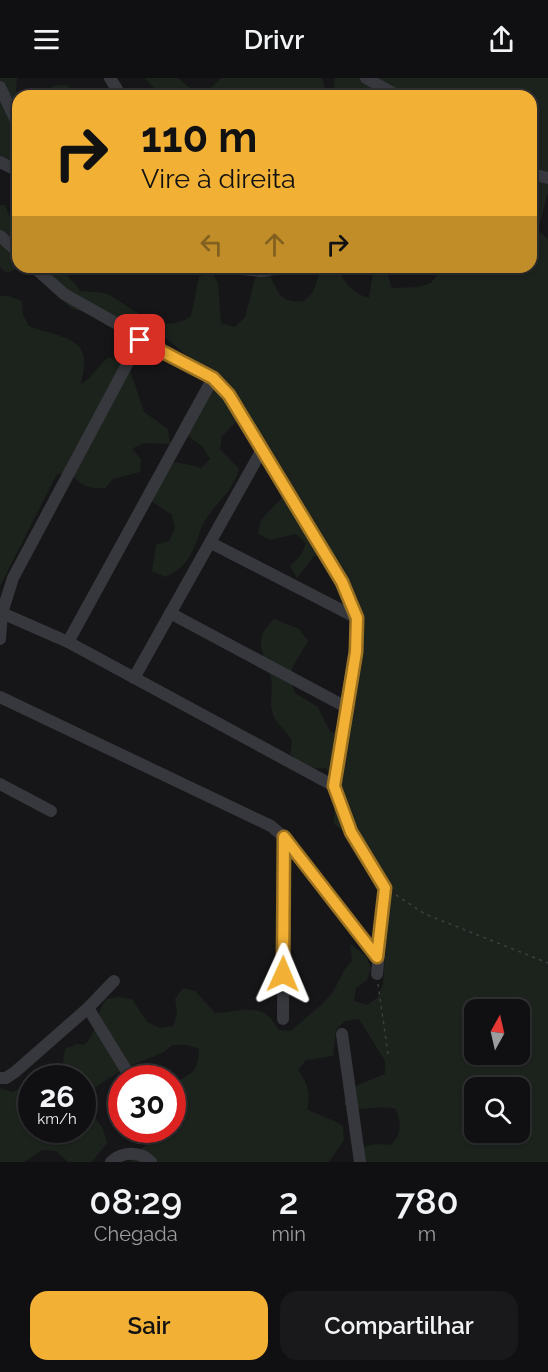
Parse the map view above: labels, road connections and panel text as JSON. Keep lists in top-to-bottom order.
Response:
{
  "north": "top",
  "page": {
    "header": "Drivr",
    "turn": ["110 m", "Vire à direita"],
    "speed": "26 km/h",
    "limit": "30",
    "eta": [
      "08:29",
      "Chegada",
      "2",
      "min",
      "780",
      "m"
    ],
    "buttons": ["Sair", "Compartilhar"]
  }
}
